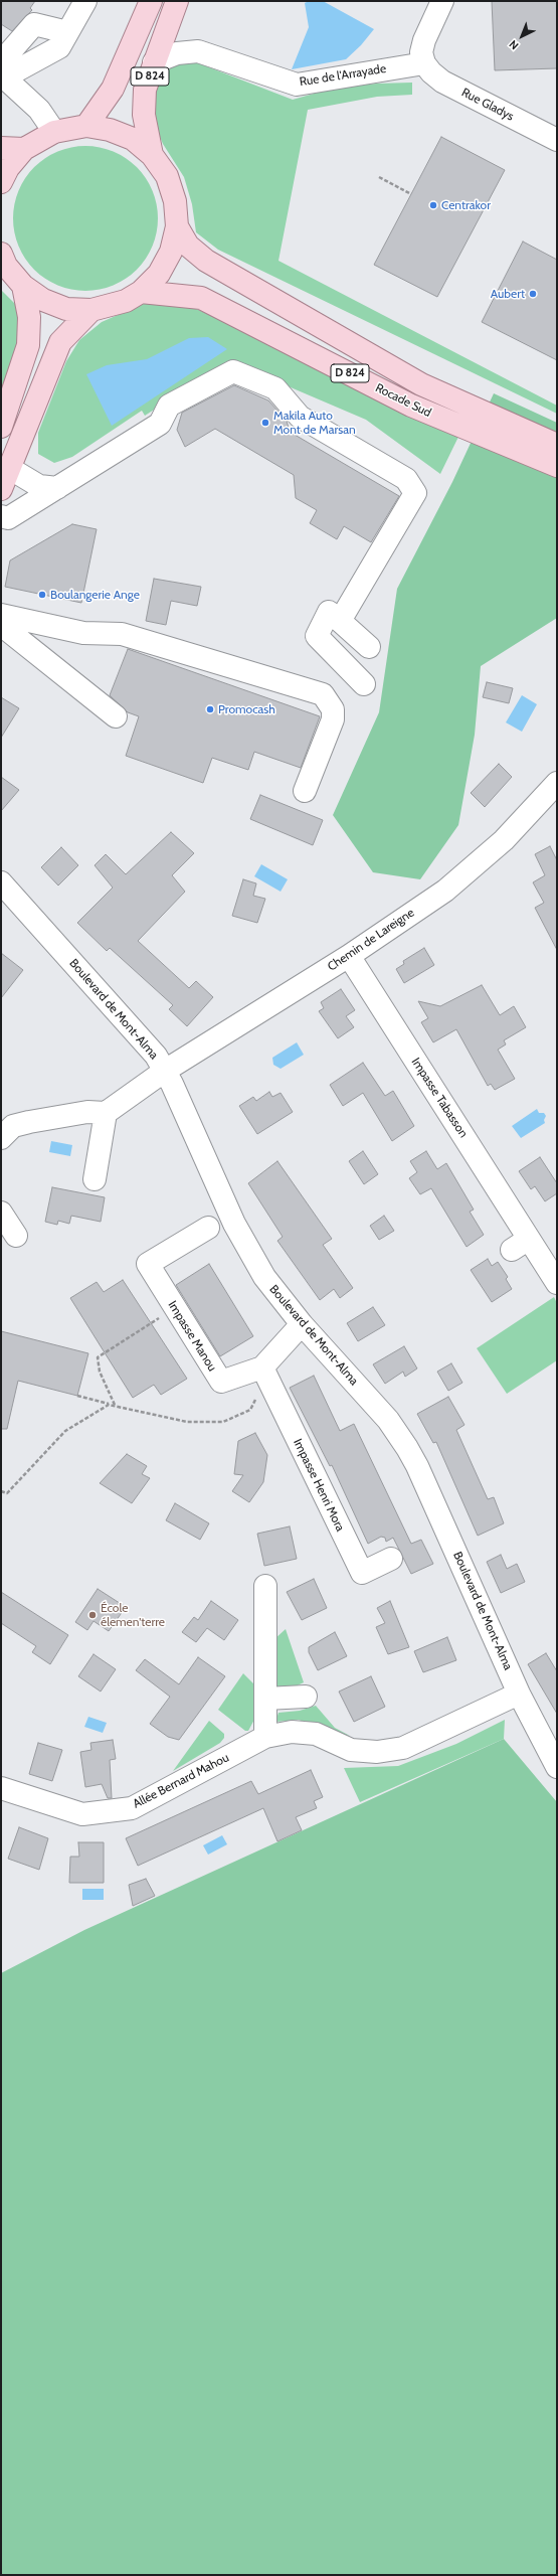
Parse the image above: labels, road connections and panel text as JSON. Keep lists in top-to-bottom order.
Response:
{
  "streets": {
    "main road": ["D 824", "Rocade Sud"],
    "street": [
      "Rue de l'Arrayade",
      "Rue Gladys",
      "Chemin de Lareigne",
      "Boulevard de Mont-Alma",
      "Impasse Tabasson",
      "Impasse Manou",
      "Impasse Henri Mora",
      "Allée Bernard Mahou"
    ]
  },
  "crossings": [
    ["Rue de l'Arrayade", "D 824"],
    ["Rue de l'Arrayade", "Rue Gladys"],
    ["Chemin de Lareigne", "Boulevard de Mont-Alma"],
    ["Chemin de Lareigne", "Impasse Tabasson"],
    ["Boulevard de Mont-Alma", "Impasse Manou"],
    ["Boulevard de Mont-Alma", "Allée Bernard Mahou"],
    ["Impasse Manou", "Impasse Henri Mora"]
  ],
  "places": [
    "Centrakor",
    "Aubert",
    "Makila Auto Mont de Marsan",
    "Boulangerie Ange",
    "Promocash",
    "École élemen'terre"
  ],
  "north": "bottom left"
}
